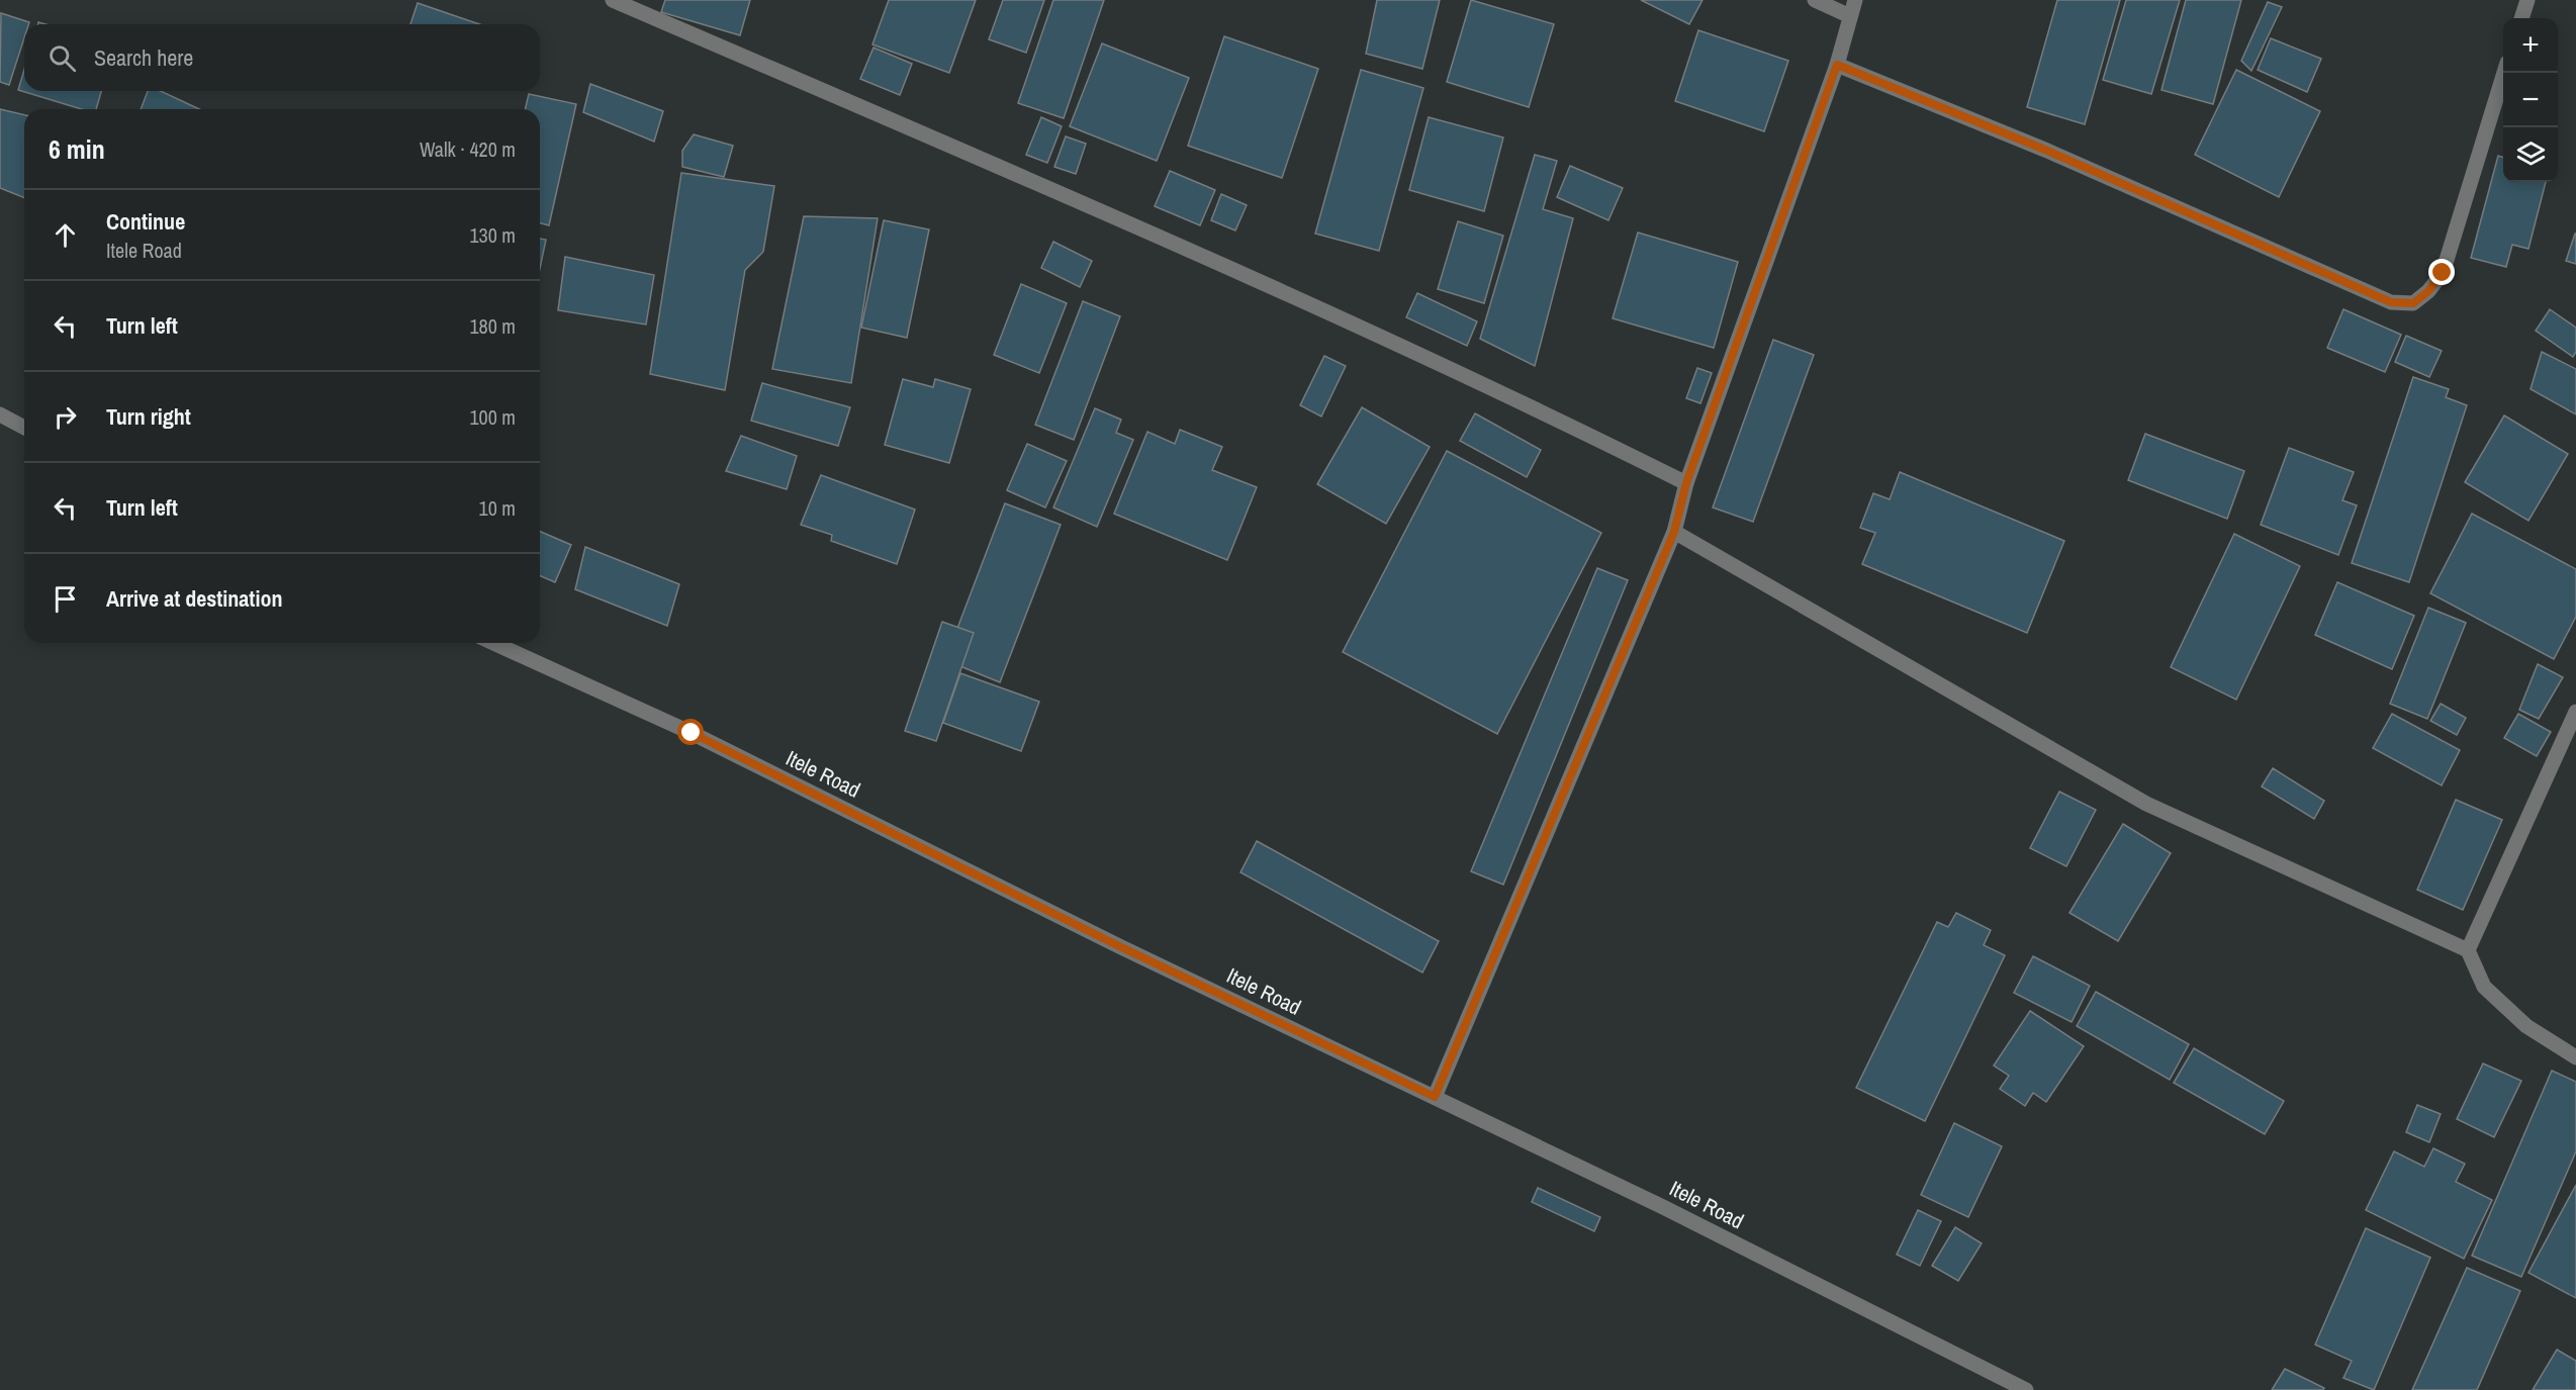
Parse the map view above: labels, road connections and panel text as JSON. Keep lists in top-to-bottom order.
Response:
{
  "streets": {
    "street": ["Itele Road"]
  },
  "page": {
    "map_buttons": ["+", "−"],
    "search": "Search here",
    "heading": ["6 min", "Walk · 420 m"],
    "list": [
      ["Continue", "Itele Road", "130 m"],
      ["Turn left", "180 m"],
      ["Turn right", "100 m"],
      ["Turn left", "10 m"],
      "Arrive at destination"
    ]
  }
}
